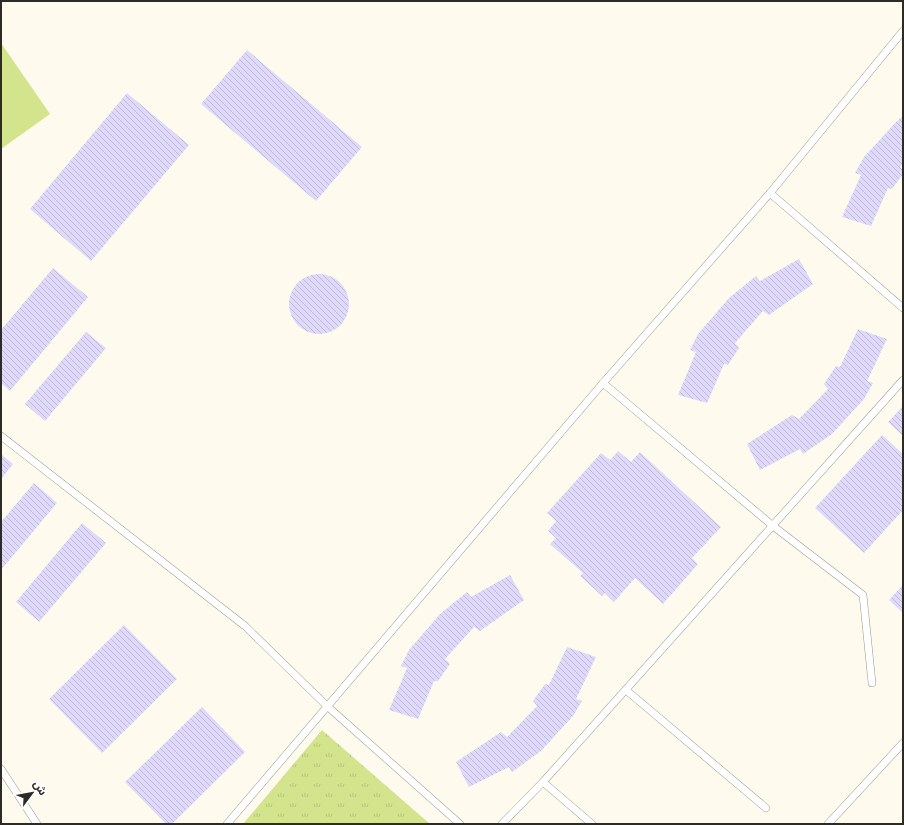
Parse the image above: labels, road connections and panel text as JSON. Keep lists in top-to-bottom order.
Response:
{
  "north": "top right"
}
